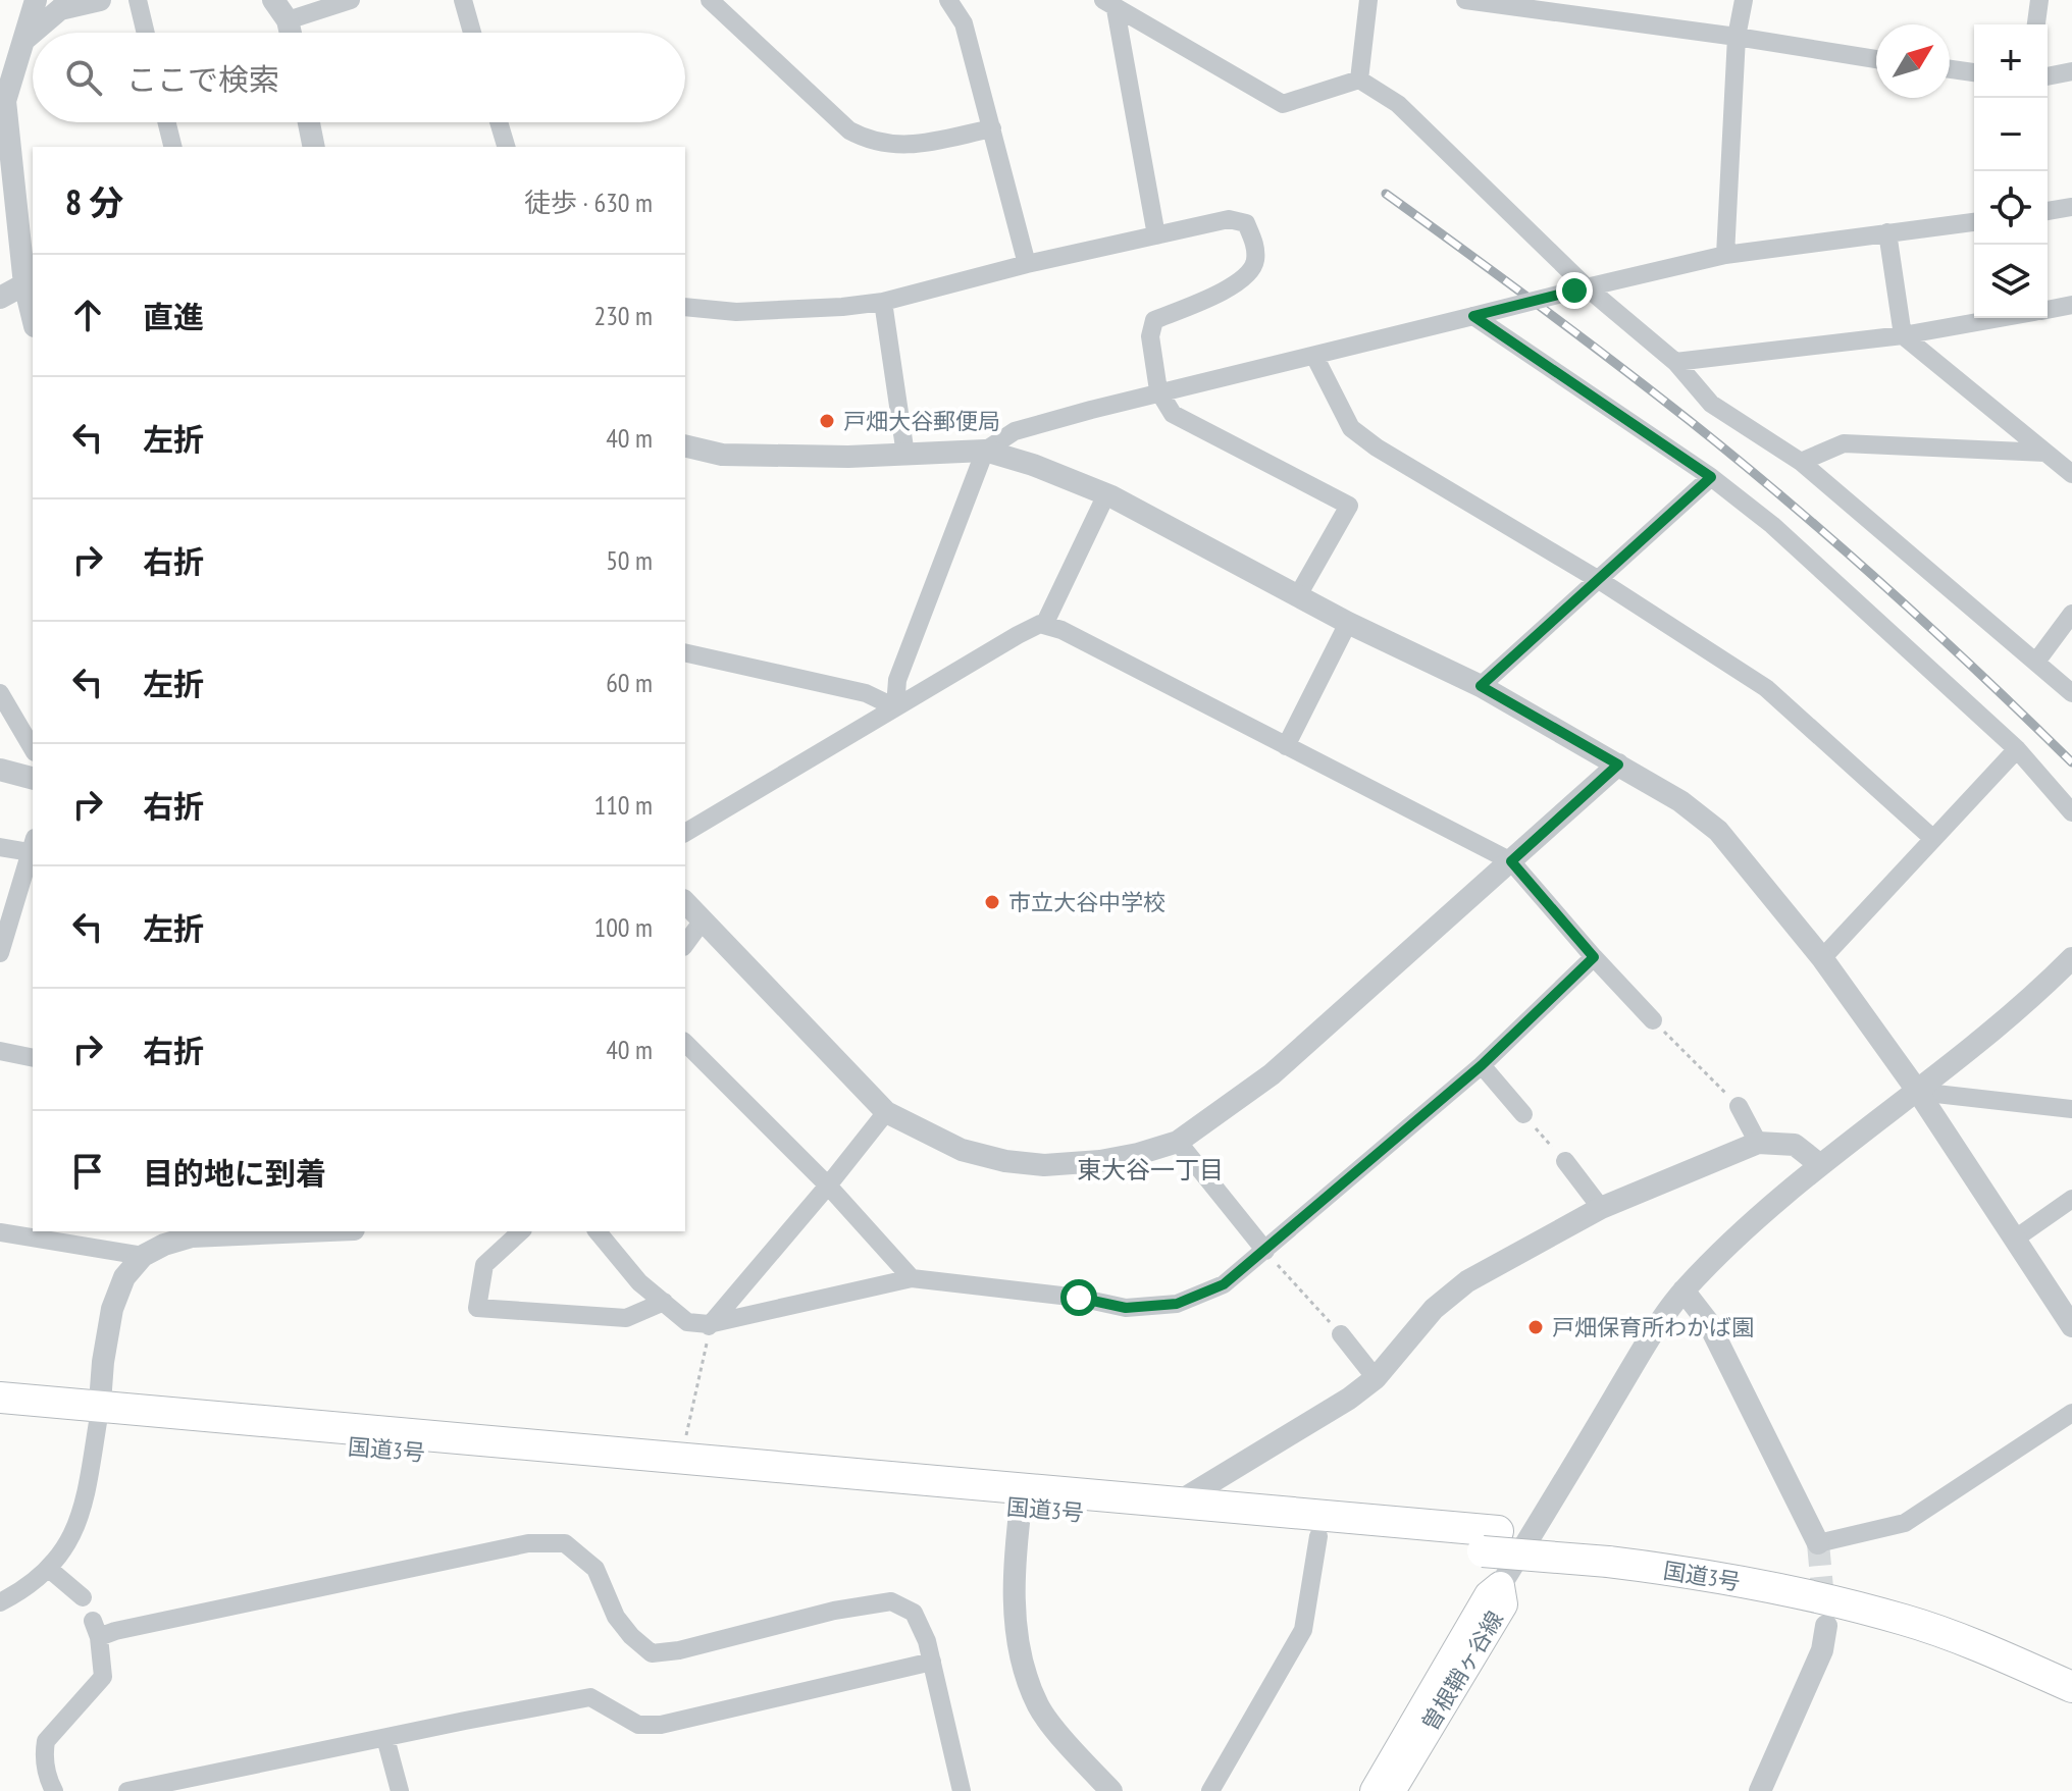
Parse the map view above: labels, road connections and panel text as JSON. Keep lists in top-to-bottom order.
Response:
{
  "streets": {
    "highway": ["国道3号"],
    "main road": ["曽根鞘ヶ谷線"]
  },
  "districts": ["東大谷一丁目"],
  "places": ["戸畑大谷郵便局", "市立大谷中学校", "戸畑保育所わかば園"],
  "north": "top right",
  "page": {
    "map_buttons": ["+", "−"],
    "search": "ここで検索",
    "heading": ["8 分", "徒歩 · 630 m"],
    "list": [
      ["直進", "230 m"],
      ["左折", "40 m"],
      ["右折", "50 m"],
      ["左折", "60 m"],
      ["右折", "110 m"],
      ["左折", "100 m"],
      ["右折", "40 m"],
      "目的地に到着"
    ]
  }
}
